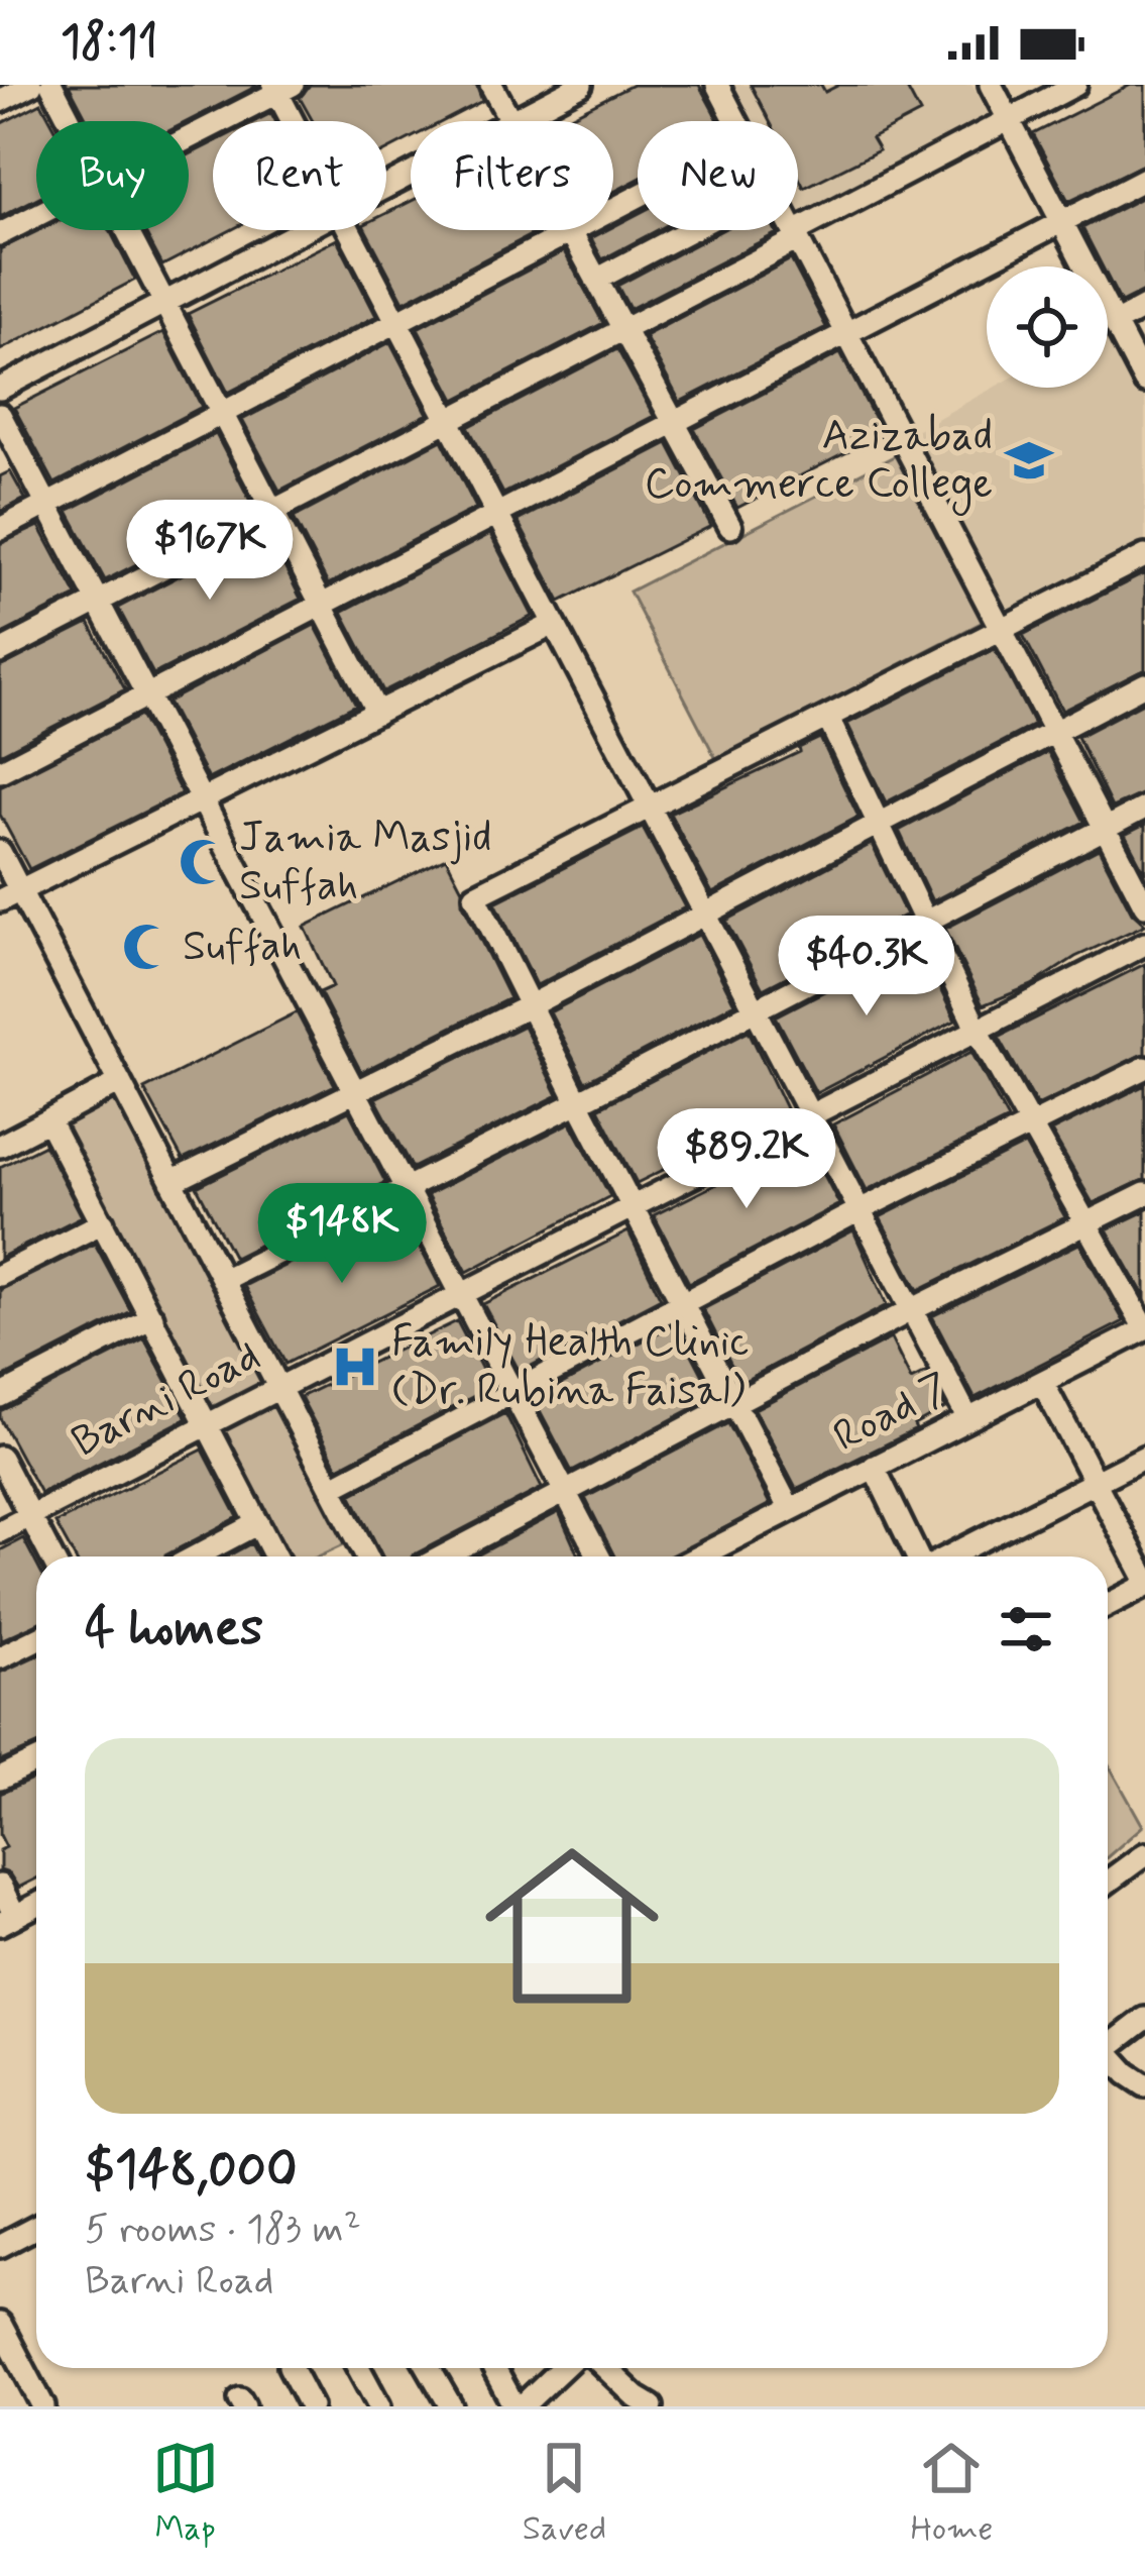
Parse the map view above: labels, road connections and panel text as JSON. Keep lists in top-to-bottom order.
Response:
{
  "streets": {
    "street": ["Barni Road", "Road 7"]
  },
  "places": {
    "school or university": ["Azizabad Commerce College"],
    "mosque": ["Jamia Masjid Suffah", "Suffah"],
    "hospital": ["Family Health Clinic (Dr. Rubina Faisal)"]
  },
  "page": {
    "status": "18:11",
    "chip": [
      "Buy",
      "Rent",
      "Filters",
      "New"
    ],
    "price": [
      "$167K",
      "$40.3K",
      "$89.2K",
      "$148K"
    ],
    "heading": "4 homes",
    "list": [
      {
        "name": "$148,000",
        "note": "5 rooms · 183 m² · Barni Road"
      }
    ],
    "tabs": ["Map", "Saved", "Home"]
  }
}
